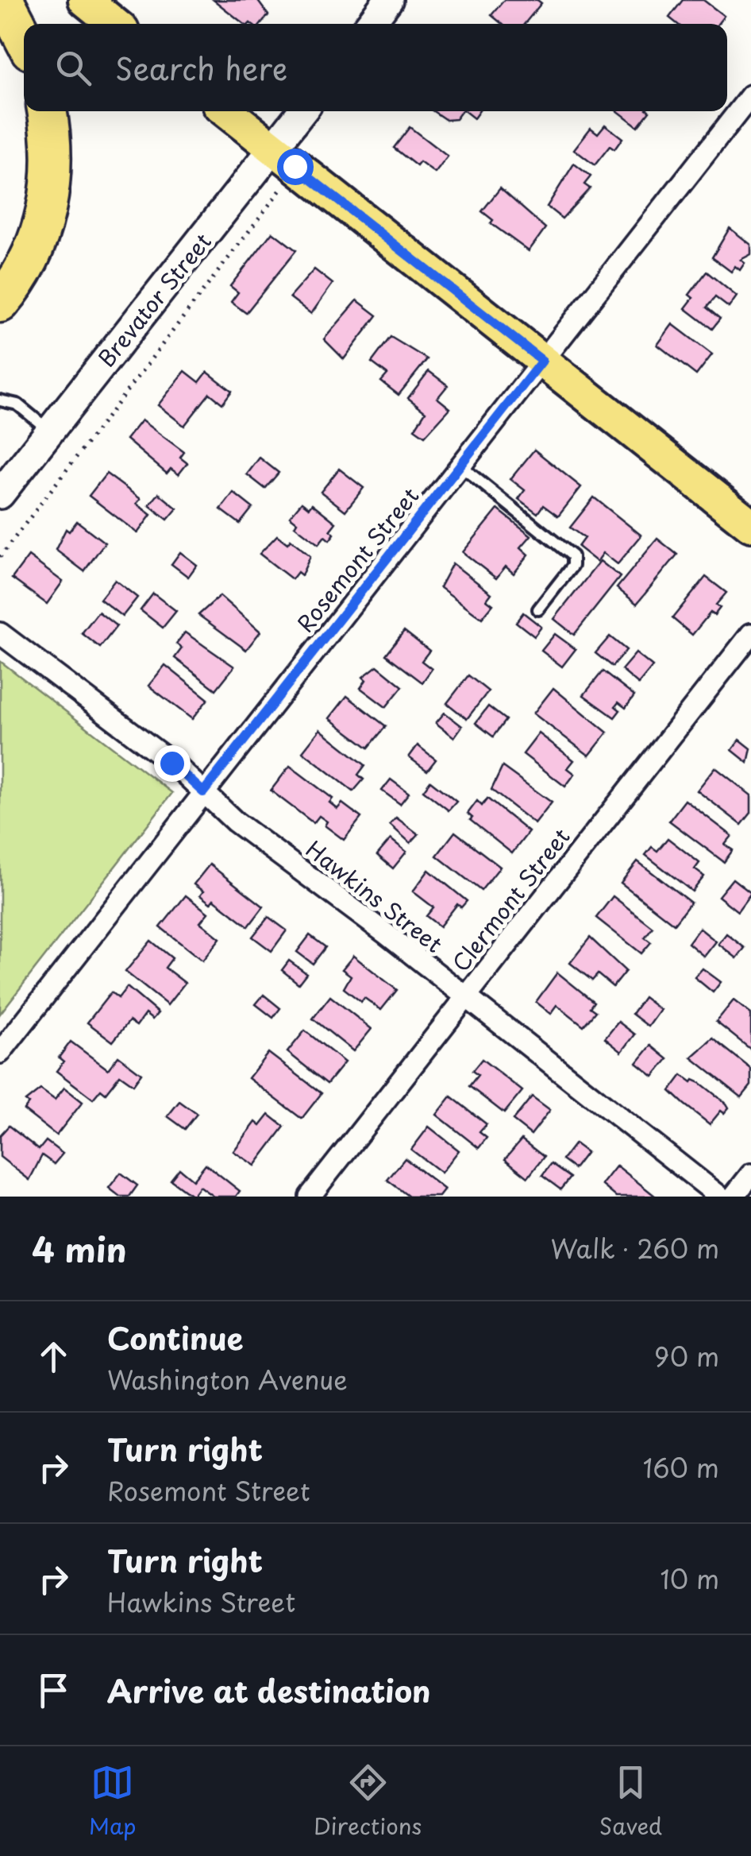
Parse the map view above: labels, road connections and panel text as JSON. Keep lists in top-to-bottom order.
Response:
{
  "streets": {
    "street": [
      "Brevator Street",
      "Rosemont Street",
      "Hawkins Street",
      "Clermont Street"
    ]
  },
  "crossings": [
    ["Rosemont Street", "Hawkins Street"],
    ["Hawkins Street", "Clermont Street"]
  ],
  "page": {
    "search": "Search here",
    "heading": ["4 min", "Walk · 260 m"],
    "list": [
      ["Continue", "Washington Avenue", "90 m"],
      ["Turn right", "Rosemont Street", "160 m"],
      ["Turn right", "Hawkins Street", "10 m"],
      "Arrive at destination"
    ],
    "nav": ["Map", "Directions", "Saved"]
  }
}
